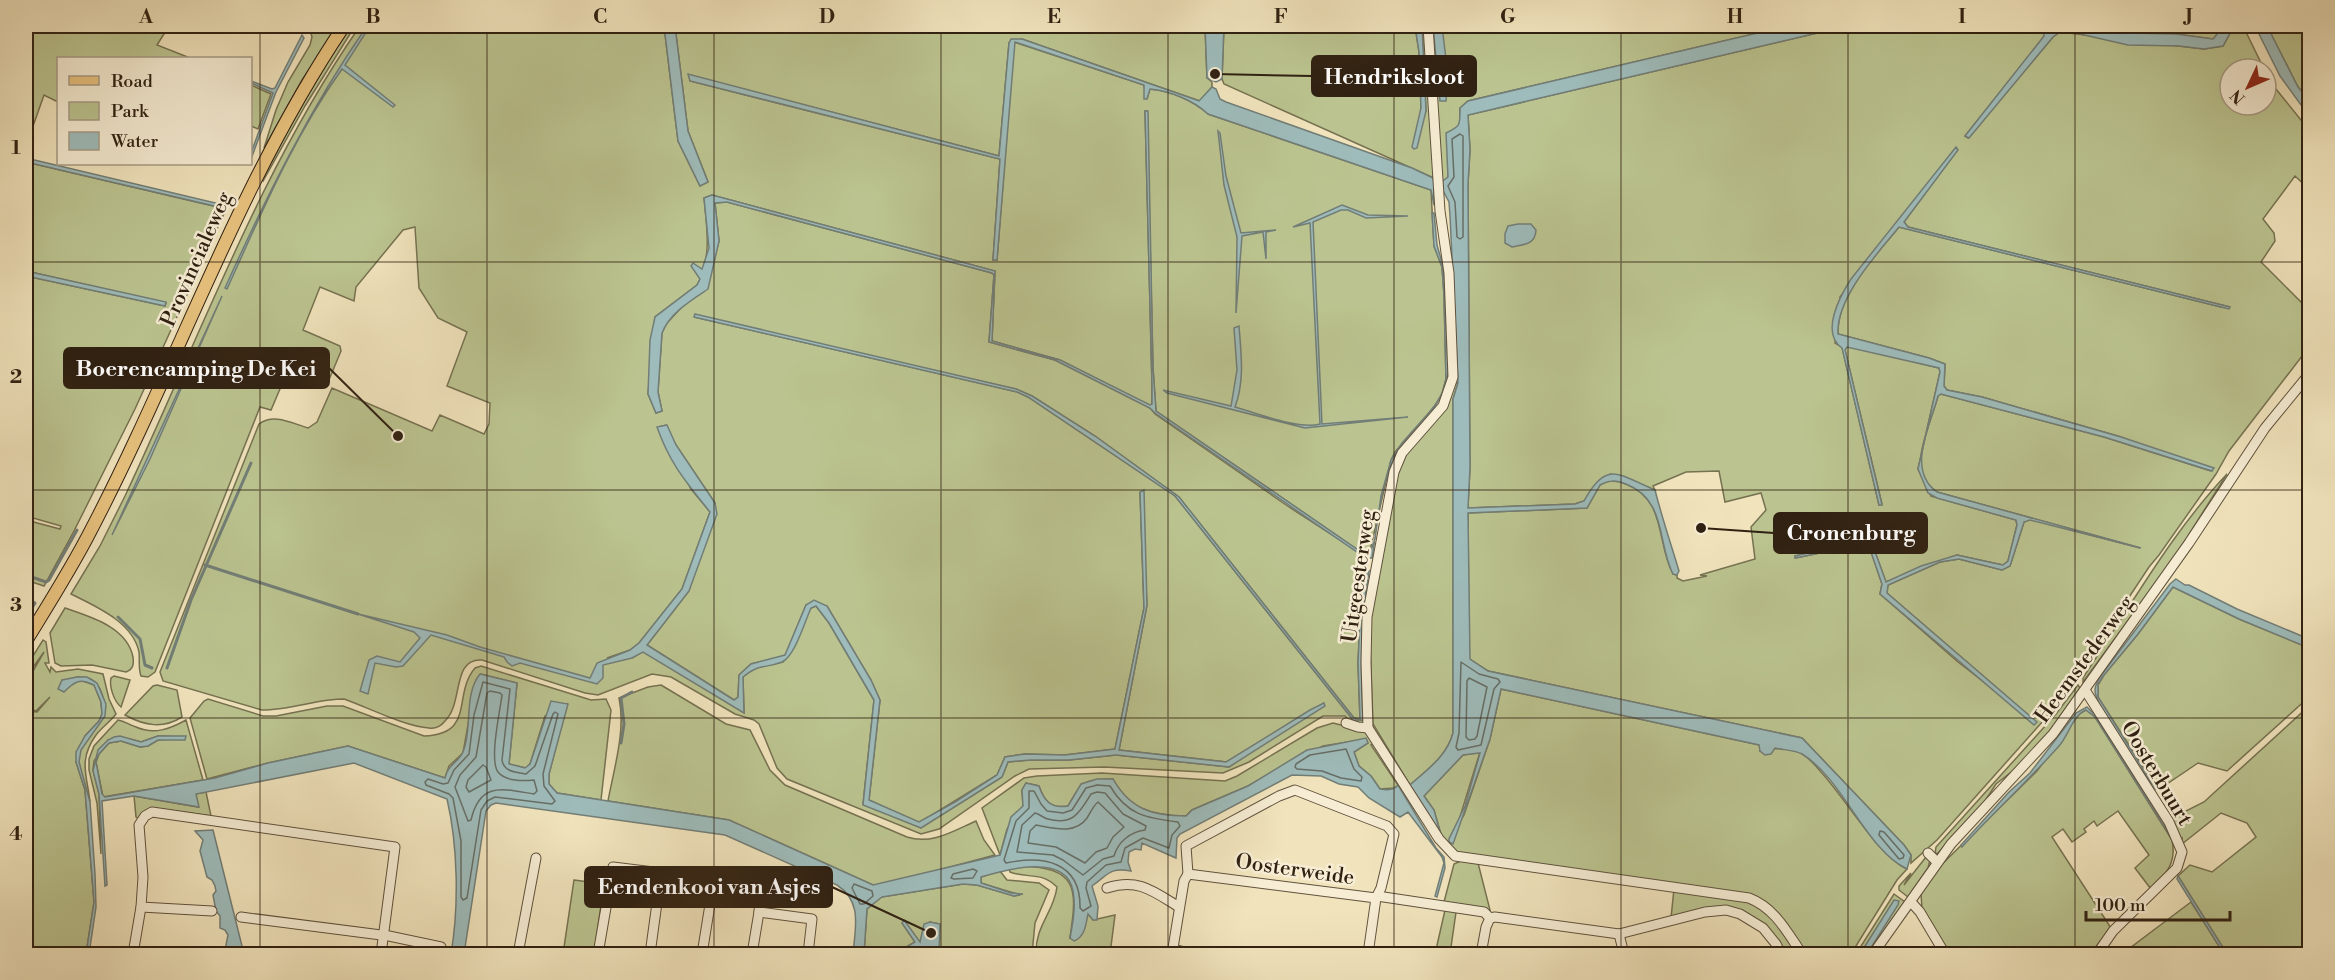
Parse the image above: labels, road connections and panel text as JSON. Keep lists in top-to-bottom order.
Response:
{
  "streets": {
    "main road": ["Provincialeweg"],
    "street": [
      "Uitgeesterweg",
      "Heemstederweg",
      "Oosterbuurt",
      "Oosterweide"
    ]
  },
  "crossings": [
    ["Heemstederweg", "Oosterbuurt"]
  ],
  "places": [
    "Hendriksloot",
    "Boerencamping De Kei",
    "Cronenburg",
    "Eendenkooi van Asjes"
  ],
  "legend": ["Road", "Park", "Water"],
  "scale_bar": "100 m",
  "north": "bottom left",
  "grid": {
    "columns": [
      "A",
      "B",
      "C",
      "D",
      "E",
      "F",
      "G",
      "H",
      "I",
      "J"
    ],
    "rows": [
      "1",
      "2",
      "3",
      "4"
    ]
  }
}
